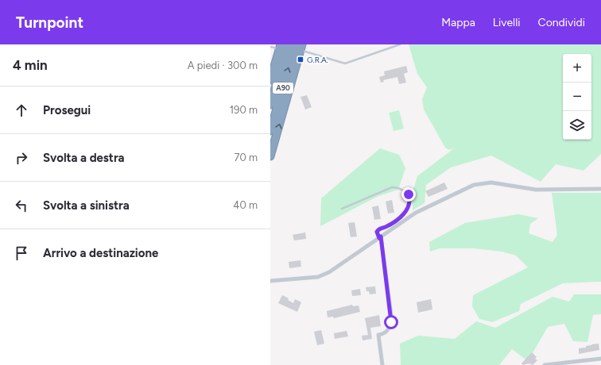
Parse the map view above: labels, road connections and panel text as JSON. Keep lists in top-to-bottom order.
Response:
{
  "streets": {
    "highway": ["A90"]
  },
  "places": {
    "transit": ["G.R.A."]
  },
  "page": {
    "header": "Turnpoint",
    "nav": ["Mappa", "Livelli", "Condividi"],
    "heading": ["4 min", "A piedi · 300 m"],
    "map_buttons": ["+", "−"],
    "list": [
      ["Prosegui", "190 m"],
      ["Svolta a destra", "70 m"],
      ["Svolta a sinistra", "40 m"],
      "Arrivo a destinazione"
    ]
  }
}
